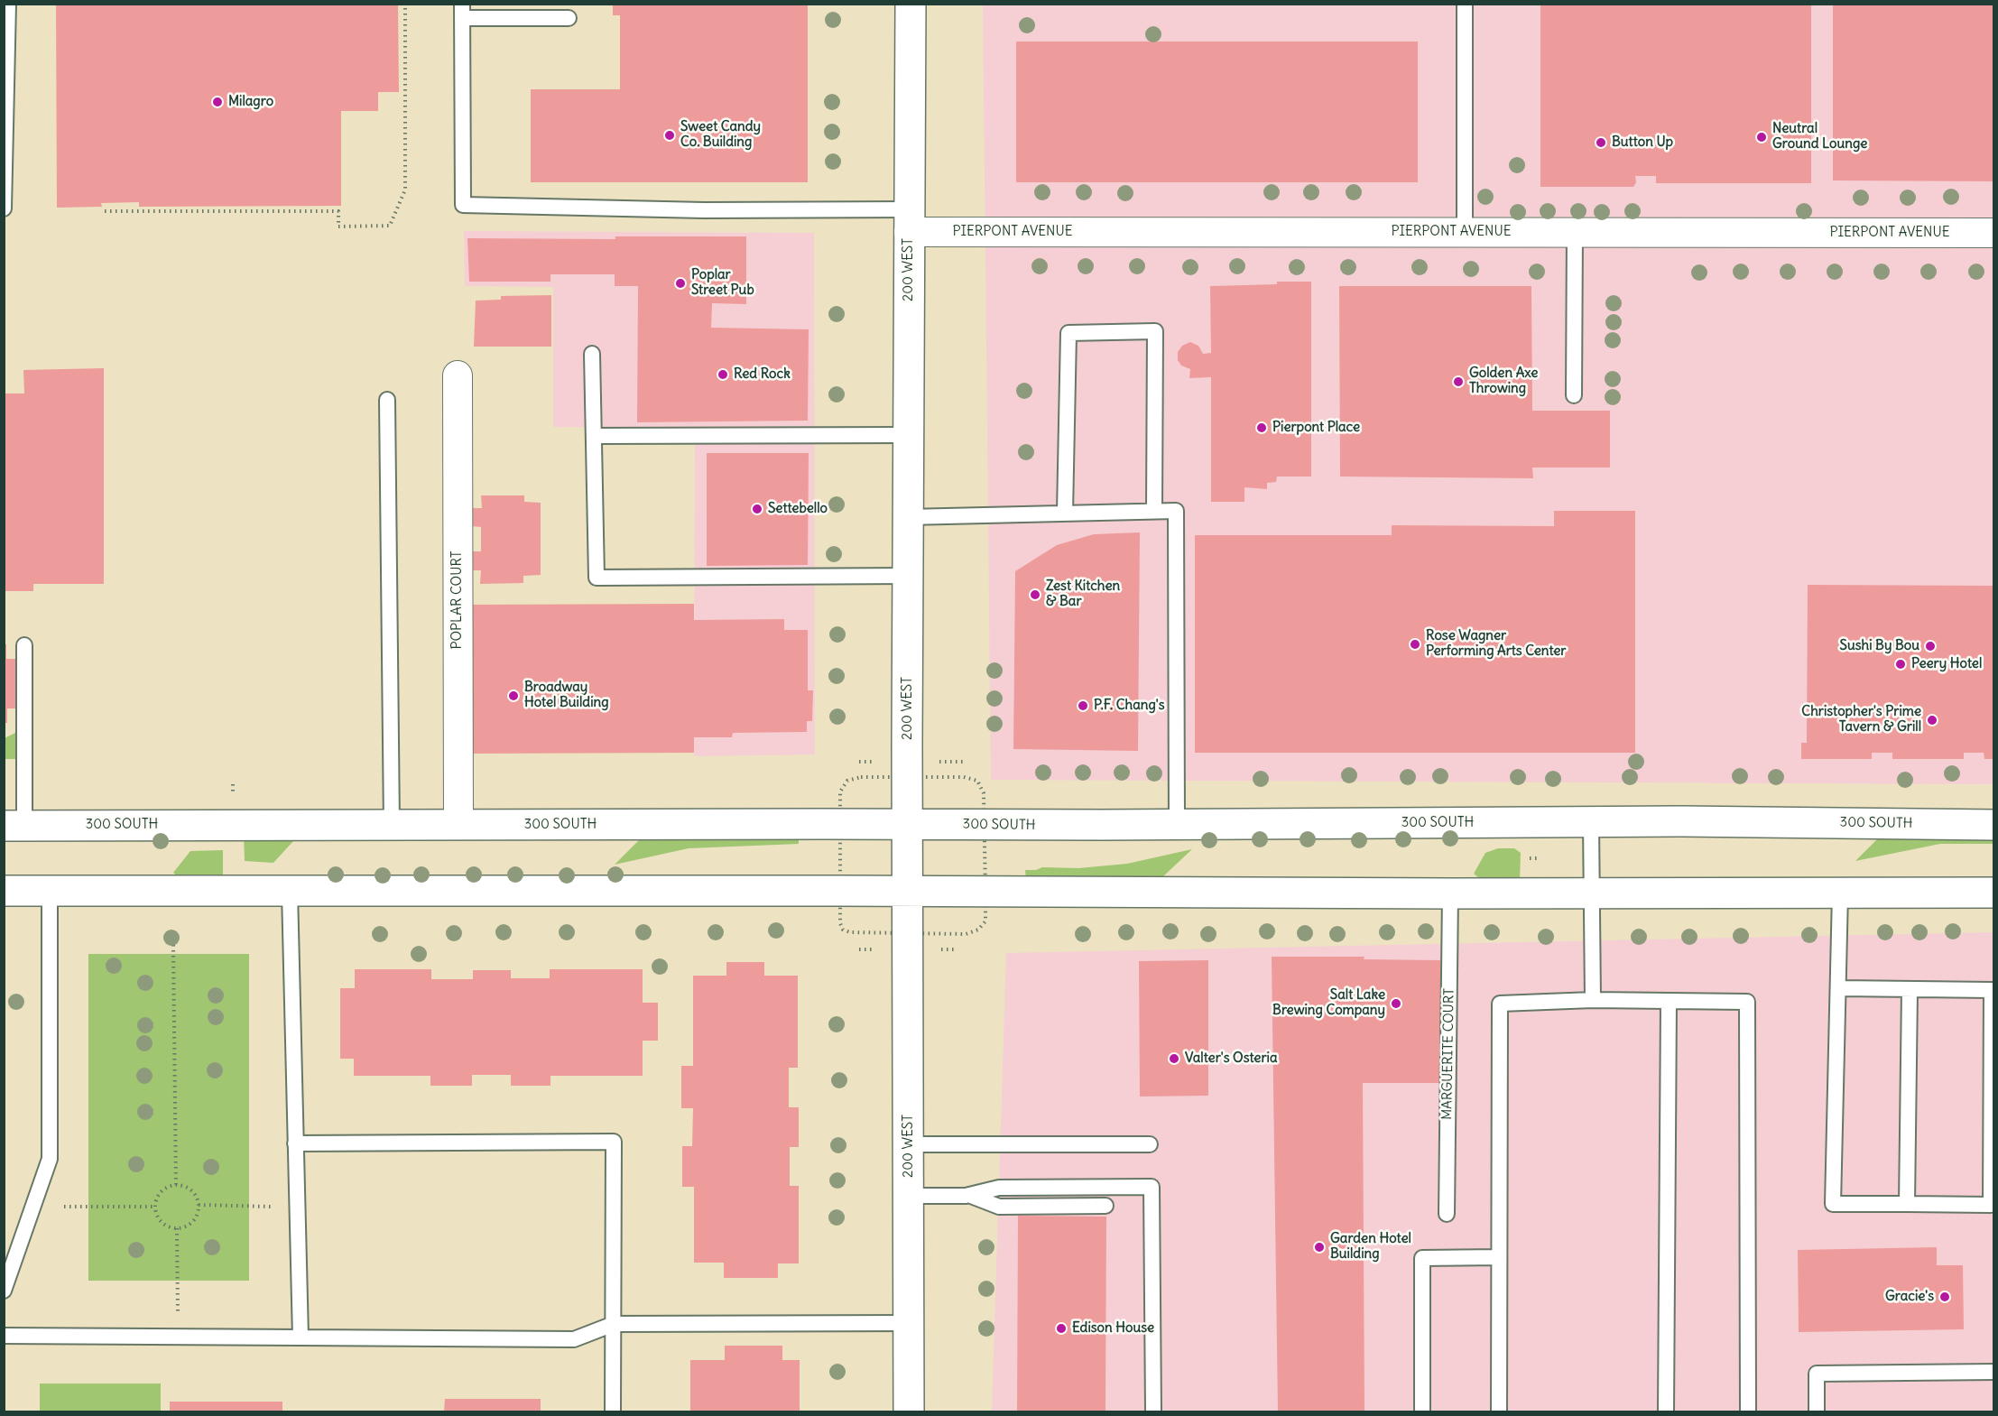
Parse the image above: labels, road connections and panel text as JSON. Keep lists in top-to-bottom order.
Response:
{
  "streets": {
    "street": [
      "PIERPONT AVENUE",
      "200 WEST",
      "POPLAR COURT",
      "300 SOUTH"
    ],
    "lane": ["MARGUERITE COURT"]
  },
  "crossings": [
    ["PIERPONT AVENUE", "200 WEST"],
    ["200 WEST", "300 SOUTH"],
    ["POPLAR COURT", "300 SOUTH"]
  ],
  "places": [
    "Milagro",
    "Sweet Candy Co. Building",
    "Neutral Ground Lounge",
    "Button Up",
    "Poplar Street Pub",
    "Red Rock",
    "Golden Axe Throwing",
    "Pierpont Place",
    "Settebello",
    "Zest Kitchen & Bar",
    "Rose Wagner Performing Arts Center",
    "Sushi By Bou",
    "Peery Hotel",
    "Broadway Hotel Building",
    "P.F. Chang's",
    "Christopher's Prime Tavern & Grill",
    "Salt Lake Brewing Company",
    "Valter's Osteria",
    "Garden Hotel Building",
    "Gracie's",
    "Edison House"
  ]
}
